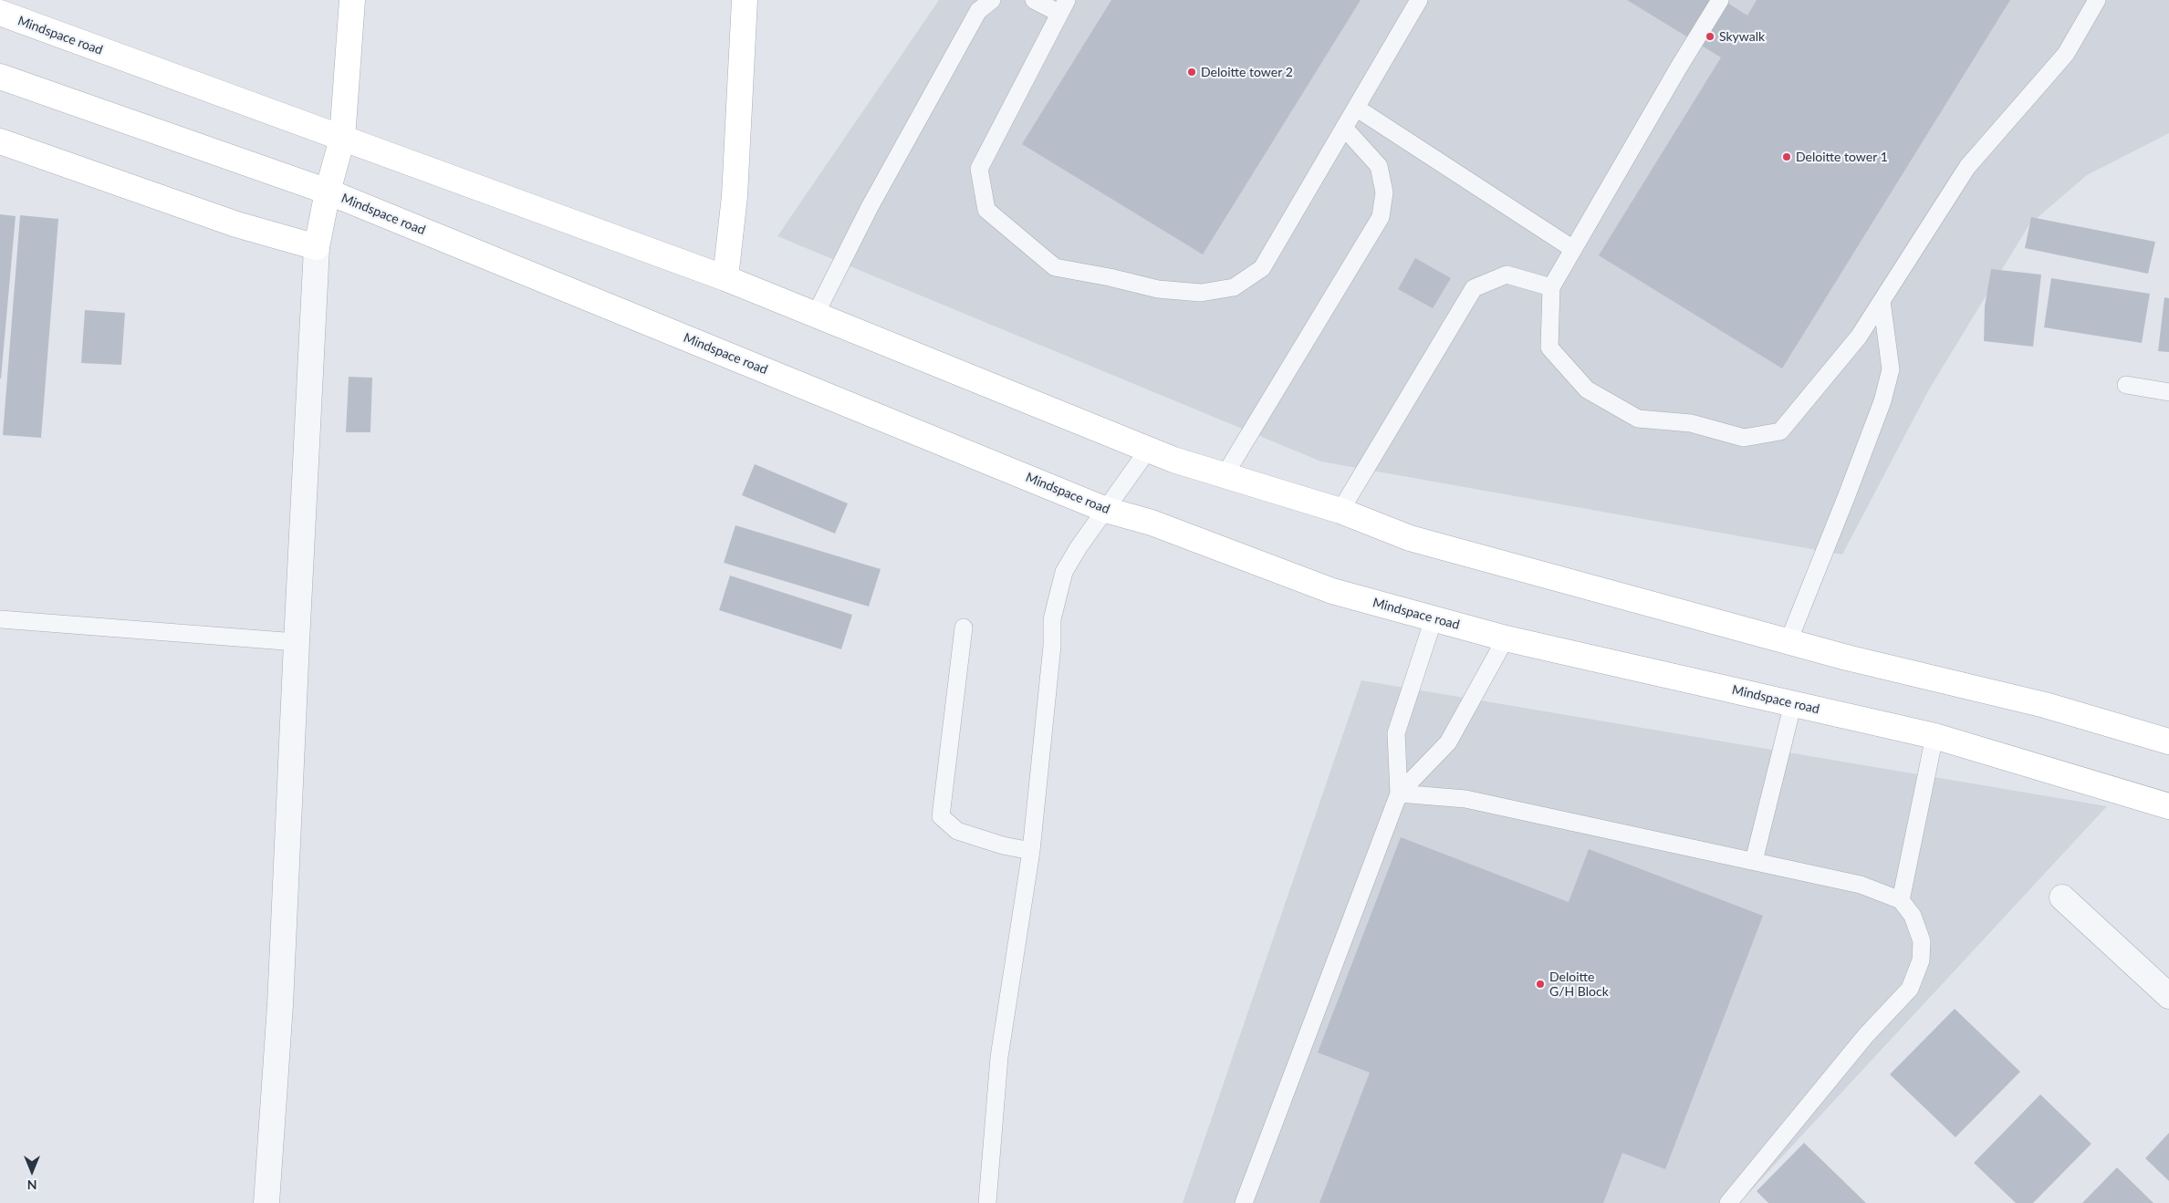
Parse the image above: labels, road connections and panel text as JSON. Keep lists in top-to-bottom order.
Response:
{
  "streets": {
    "main road": ["Mindspace road"]
  },
  "places": [
    "Skywalk",
    "Deloitte tower 2",
    "Deloitte tower 1",
    "Deloitte G/H Block"
  ],
  "north": "bottom"
}
